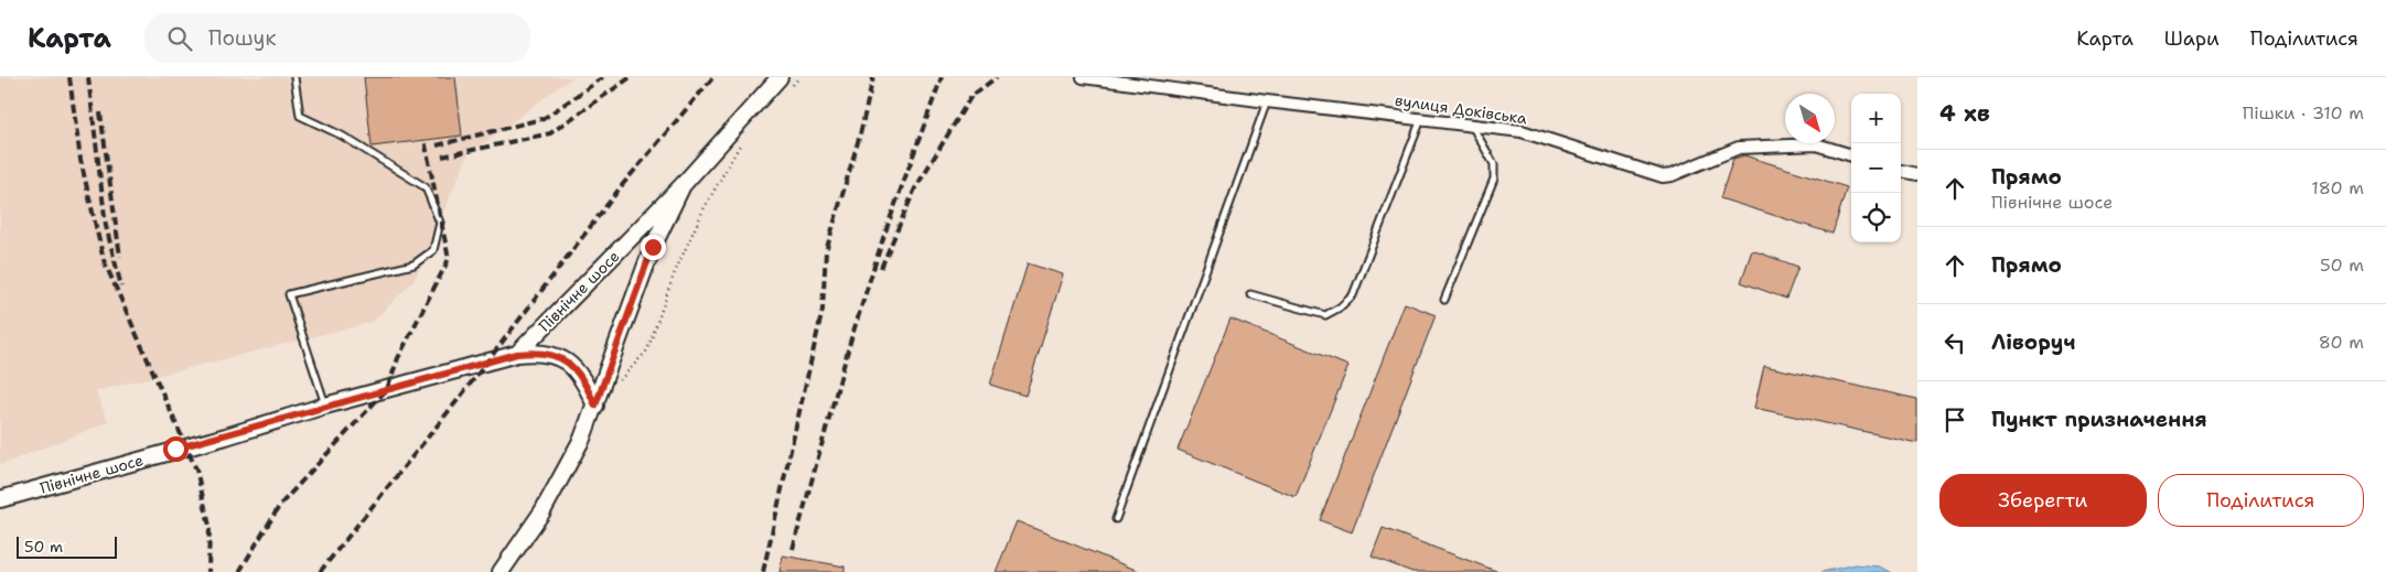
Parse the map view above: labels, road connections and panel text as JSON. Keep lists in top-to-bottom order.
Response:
{
  "streets": {
    "main road": ["Північне шосе"],
    "street": ["вулиця Доківська"]
  },
  "scale_bar": "50 m",
  "north": "bottom right",
  "page": {
    "header": "Карта",
    "search": "Пошук",
    "nav": ["Карта", "Шари", "Поділитися"],
    "heading": ["4 хв", "Пішки · 310 m"],
    "map_buttons": ["+", "−"],
    "list": [
      ["Прямо", "Північне шосе", "180 m"],
      ["Прямо", "50 m"],
      ["Ліворуч", "80 m"],
      "Пункт призначення"
    ],
    "buttons": ["Зберегти", "Поділитися"],
    "scale": "50 m"
  }
}
